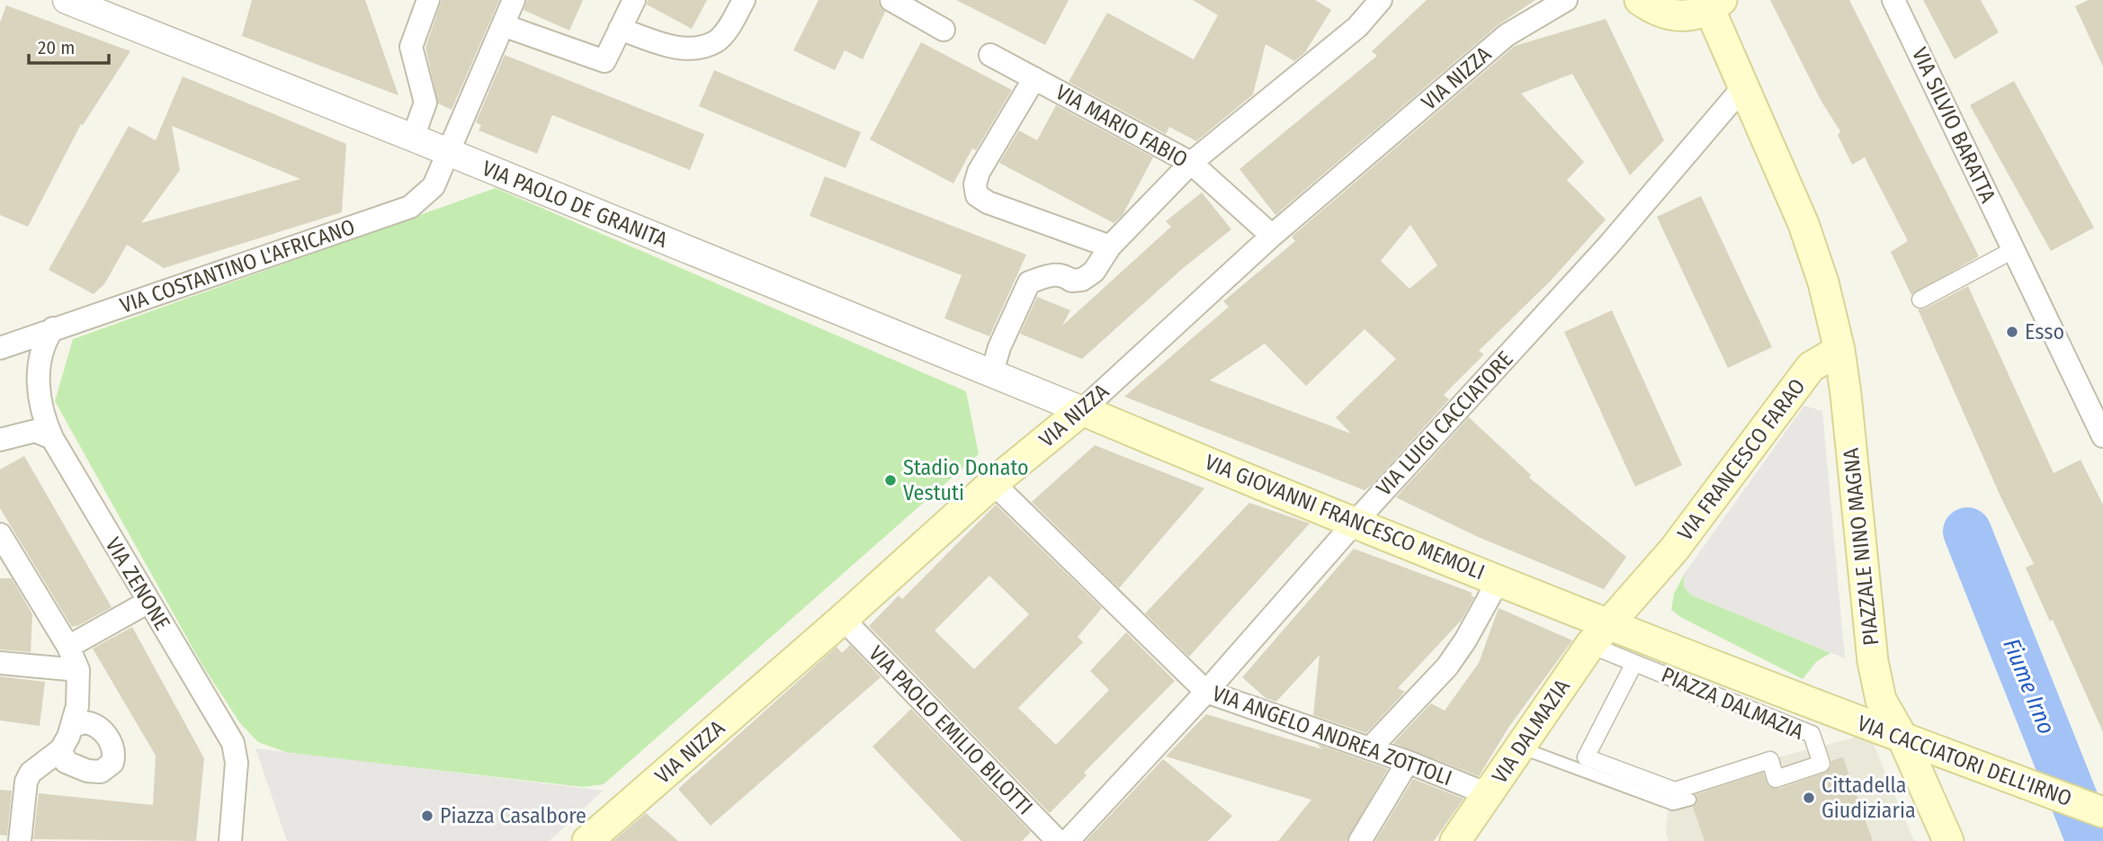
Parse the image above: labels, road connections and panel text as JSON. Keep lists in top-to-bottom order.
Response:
{
  "streets": {
    "main road": [
      "VIA NIZZA",
      "VIA FRANCESCO FARAO",
      "VIA GIOVANNI FRANCESCO MEMOLI",
      "PIAZZALE NINO MAGNA",
      "VIA DALMAZIA",
      "VIA CACCIATORI DELL'IRNO"
    ],
    "street": [
      "VIA SILVIO BARATTA",
      "VIA MARIO FABIO",
      "VIA PAOLO DE GRANITA",
      "VIA COSTANTINO L'AFRICANO",
      "VIA LUIGI CACCIATORE",
      "VIA ZENONE",
      "PIAZZA DALMAZIA",
      "VIA PAOLO EMILIO BILOTTI",
      "VIA ANGELO ANDREA ZOTTOLI"
    ]
  },
  "crossings": [
    ["VIA NIZZA", "VIA MARIO FABIO"],
    ["VIA NIZZA", "VIA PAOLO DE GRANITA"],
    ["VIA NIZZA", "VIA GIOVANNI FRANCESCO MEMOLI"],
    ["VIA NIZZA", "VIA PAOLO EMILIO BILOTTI"],
    ["VIA NIZZA", "VIA ANGELO ANDREA ZOTTOLI"],
    ["VIA PAOLO DE GRANITA", "VIA COSTANTINO L'AFRICANO"],
    ["VIA PAOLO DE GRANITA", "VIA GIOVANNI FRANCESCO MEMOLI"],
    ["VIA COSTANTINO L'AFRICANO", "VIA ZENONE"],
    ["VIA LUIGI CACCIATORE", "VIA GIOVANNI FRANCESCO MEMOLI"],
    ["VIA LUIGI CACCIATORE", "VIA ANGELO ANDREA ZOTTOLI"],
    ["VIA FRANCESCO FARAO", "VIA GIOVANNI FRANCESCO MEMOLI"],
    ["VIA FRANCESCO FARAO", "PIAZZALE NINO MAGNA"],
    ["VIA FRANCESCO FARAO", "PIAZZA DALMAZIA"],
    ["VIA FRANCESCO FARAO", "VIA DALMAZIA"],
    ["VIA FRANCESCO FARAO", "VIA CACCIATORI DELL'IRNO"],
    ["VIA GIOVANNI FRANCESCO MEMOLI", "PIAZZA DALMAZIA"],
    ["VIA GIOVANNI FRANCESCO MEMOLI", "VIA DALMAZIA"],
    ["VIA GIOVANNI FRANCESCO MEMOLI", "VIA CACCIATORI DELL'IRNO"],
    ["PIAZZALE NINO MAGNA", "VIA CACCIATORI DELL'IRNO"],
    ["PIAZZA DALMAZIA", "VIA DALMAZIA"],
    ["PIAZZA DALMAZIA", "VIA CACCIATORI DELL'IRNO"],
    ["VIA DALMAZIA", "VIA ANGELO ANDREA ZOTTOLI"],
    ["VIA DALMAZIA", "VIA CACCIATORI DELL'IRNO"]
  ],
  "water": ["Fiume Irno"],
  "places": [
    "Esso",
    "Stadio Donato Vestuti",
    "Cittadella Giudiziaria",
    "Piazza Casalbore"
  ],
  "scale_bar": "20 m"
}
